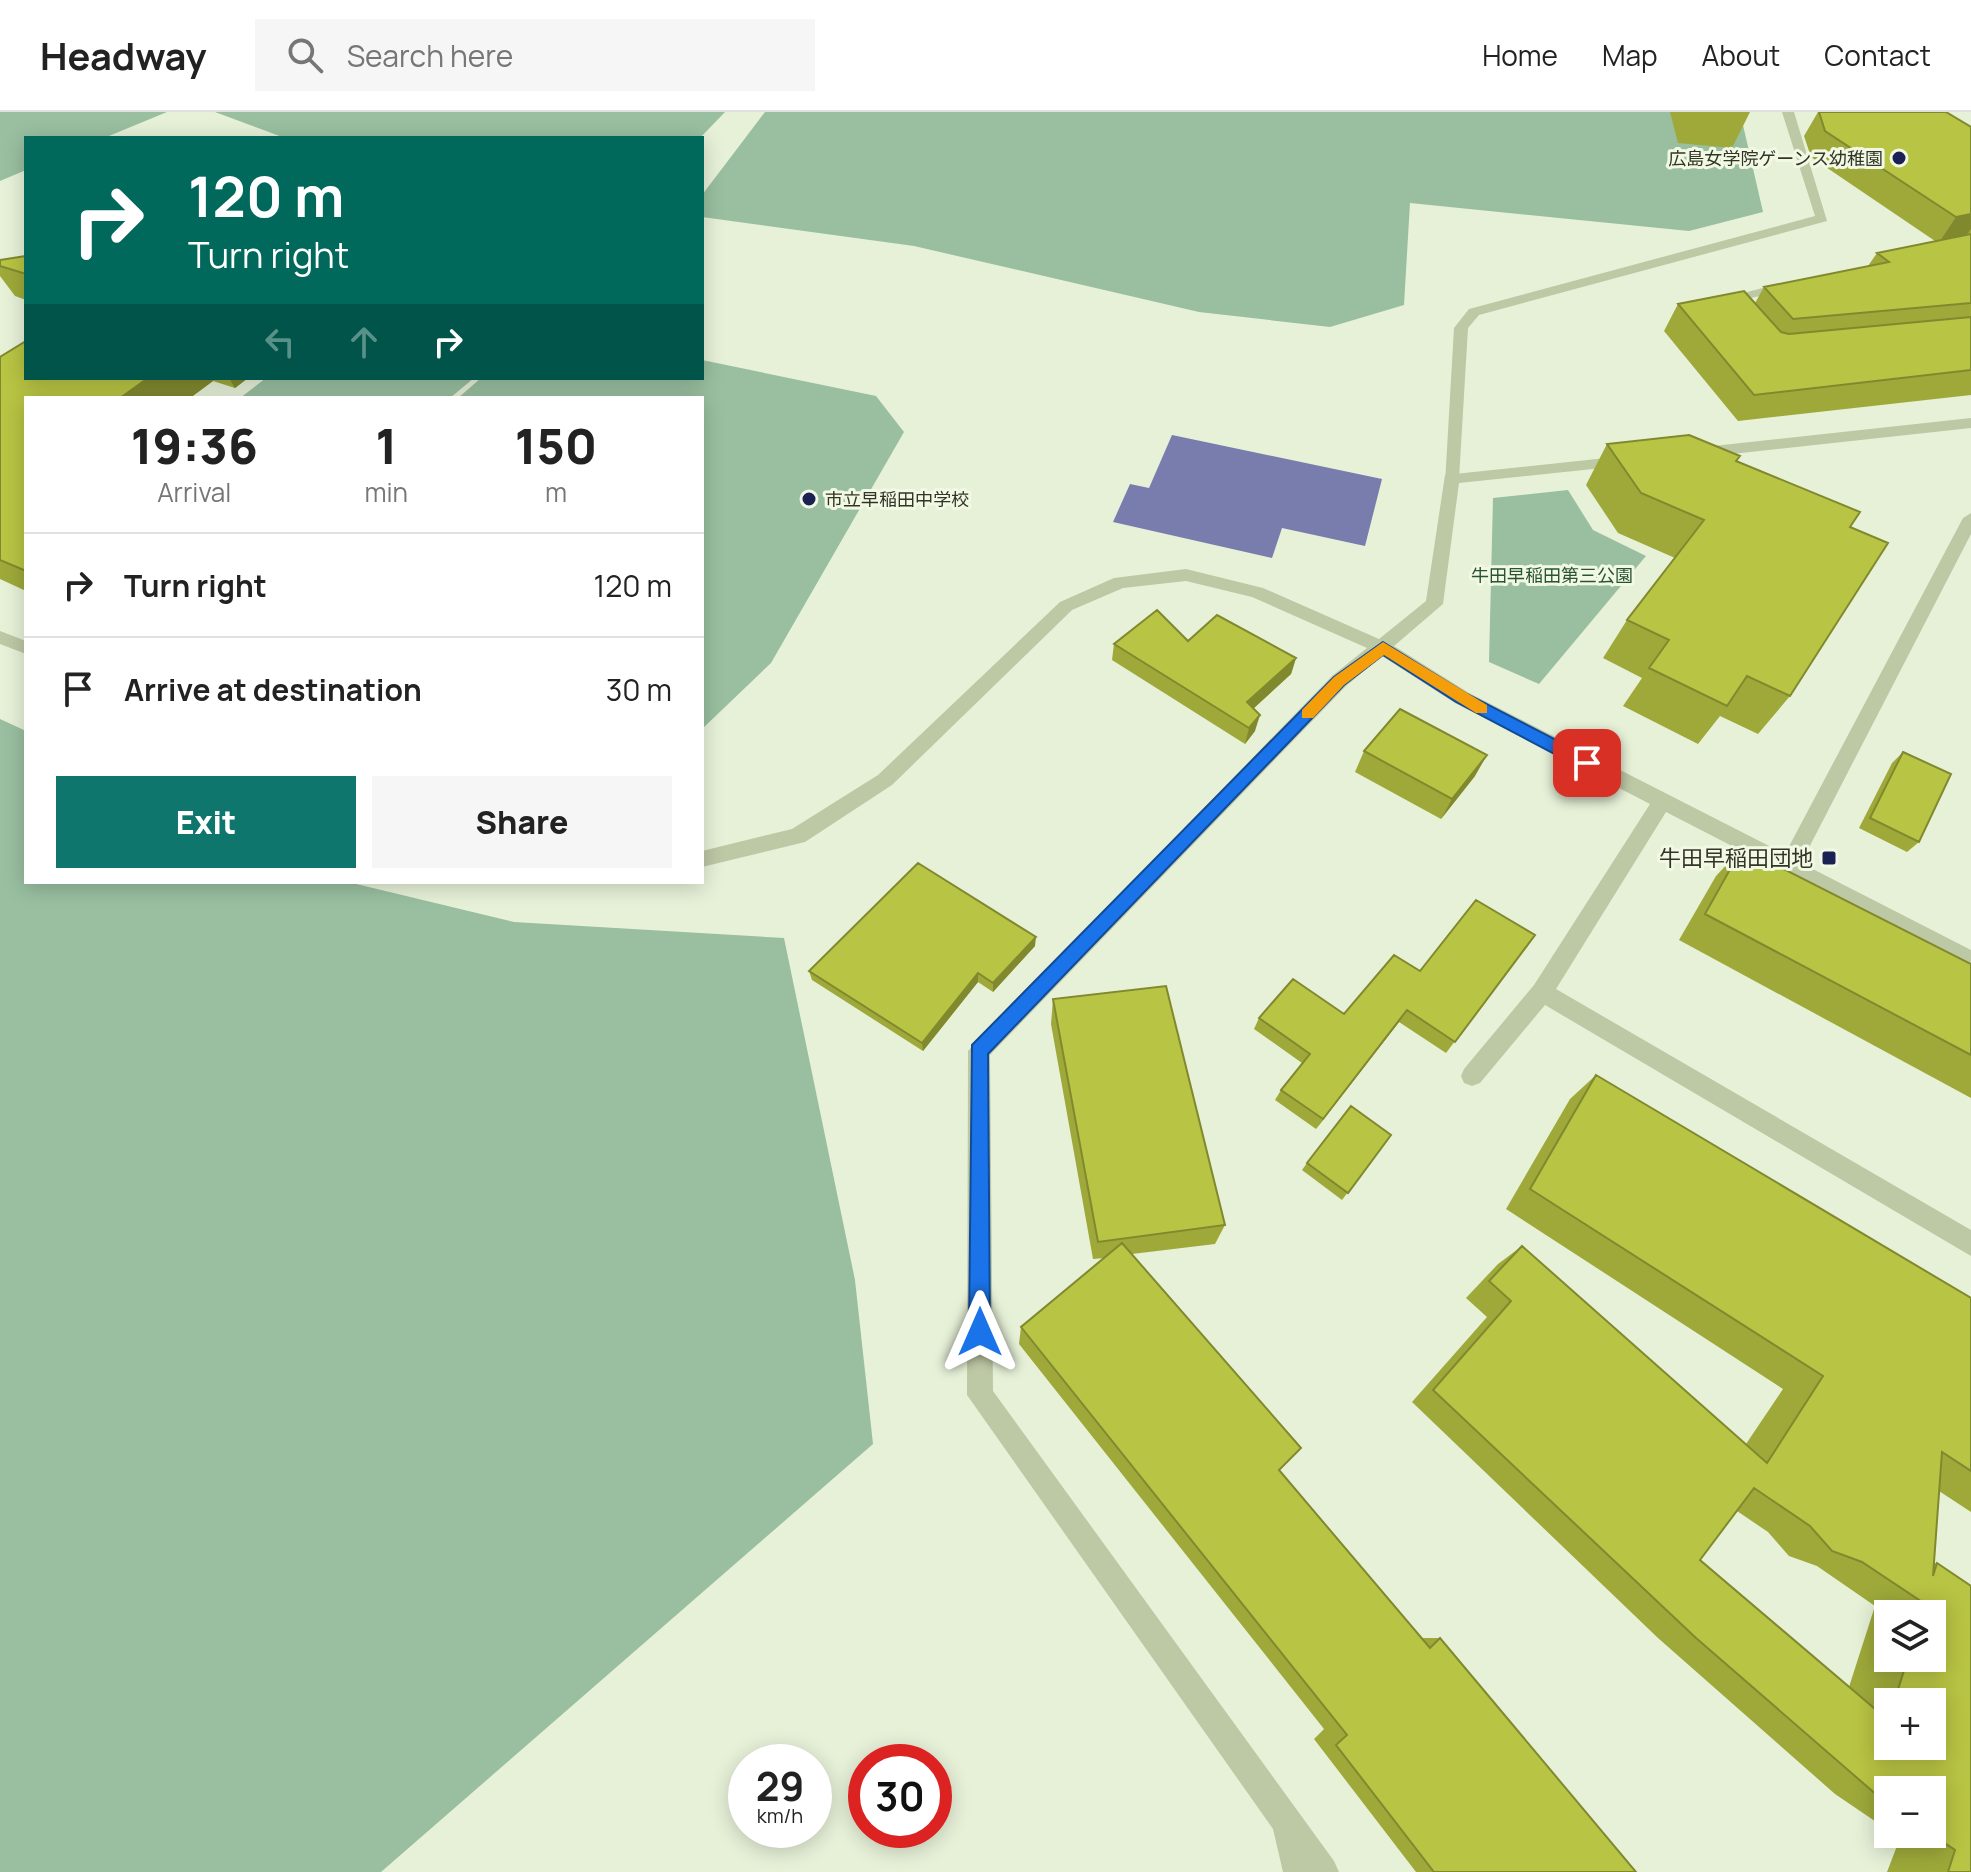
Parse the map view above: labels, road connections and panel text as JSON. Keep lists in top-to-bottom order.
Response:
{
  "parks": ["牛田早稲田第三公園"],
  "places": {
    "other": ["広島女学院ゲーンス幼稚園", "市立早稲田中学校"],
    "transit": ["牛田早稲田団地"]
  },
  "page": {
    "header": "Headway",
    "search": "Search here",
    "nav": [
      "Home",
      "Map",
      "About",
      "Contact"
    ],
    "turn": ["120 m", "Turn right"],
    "eta": [
      "19:36",
      "Arrival",
      "1",
      "min",
      "150",
      "m"
    ],
    "list": [
      {
        "name": "Turn right",
        "value": "120 m"
      },
      {
        "name": "Arrive at destination",
        "value": "30 m"
      }
    ],
    "buttons": ["Exit", "Share"],
    "map_buttons": ["+", "−"],
    "speed": "29 km/h",
    "limit": "30"
  }
}
